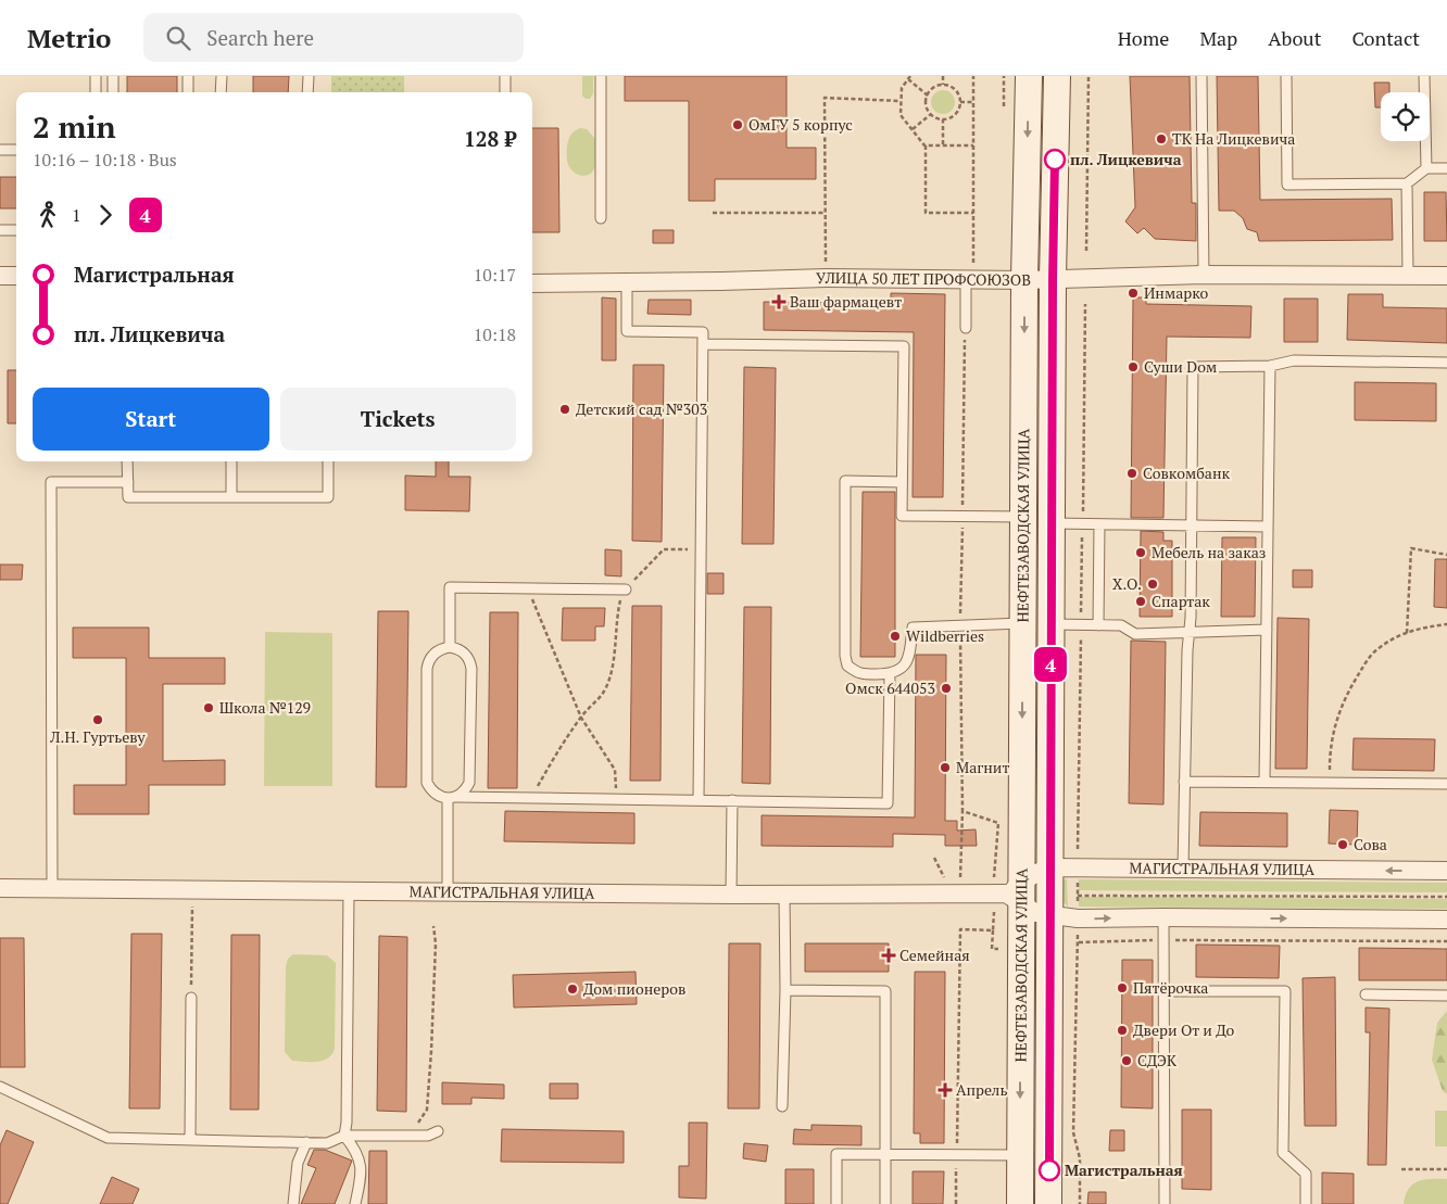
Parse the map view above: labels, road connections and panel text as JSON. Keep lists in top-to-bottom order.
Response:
{
  "streets": {
    "main road": ["НЕФТЕЗАВОДСКАЯ УЛИЦА"],
    "street": ["УЛИЦА 50 ЛЕТ ПРОФСОЮЗОВ", "МАГИСТРАЛЬНАЯ УЛИЦА"]
  },
  "crossings": [
    ["УЛИЦА 50 ЛЕТ ПРОФСОЮЗОВ", "НЕФТЕЗАВОДСКАЯ УЛИЦА"],
    ["НЕФТЕЗАВОДСКАЯ УЛИЦА", "МАГИСТРАЛЬНАЯ УЛИЦА"]
  ],
  "places": {
    "other": [
      "ОмГУ 5 корпус",
      "ТК На Лицкевича",
      "пл. Лицкевича",
      "Инмарко",
      "Суши Dом",
      "Детский сад №303",
      "Совкомбанк",
      "Мебель на заказ",
      "X.O.",
      "Спартак",
      "Wildberries",
      "Омск 644053",
      "Школа №129",
      "Л.Н. Гуртьеву",
      "Магнит",
      "Сова",
      "Пятёрочка",
      "Дом пионеров",
      "Двери От и До",
      "СДЭК",
      "Магистральная"
    ],
    "health": ["Ваш фармацевт", "Семейная", "Апрель"]
  },
  "lines": ["bus line 4"],
  "page": {
    "header": "Metrio",
    "search": "Search here",
    "nav": [
      "Home",
      "Map",
      "About",
      "Contact"
    ],
    "on_map": "4",
    "heading": ["2 min", "10:16 – 10:18 · Bus", "128 ₽"],
    "legs": ["1", "4"],
    "list": [
      {
        "name": "Магистральная",
        "value": "10:17"
      },
      {
        "name": "пл. Лицкевича",
        "value": "10:18"
      }
    ],
    "buttons": ["Start", "Tickets"]
  }
}
